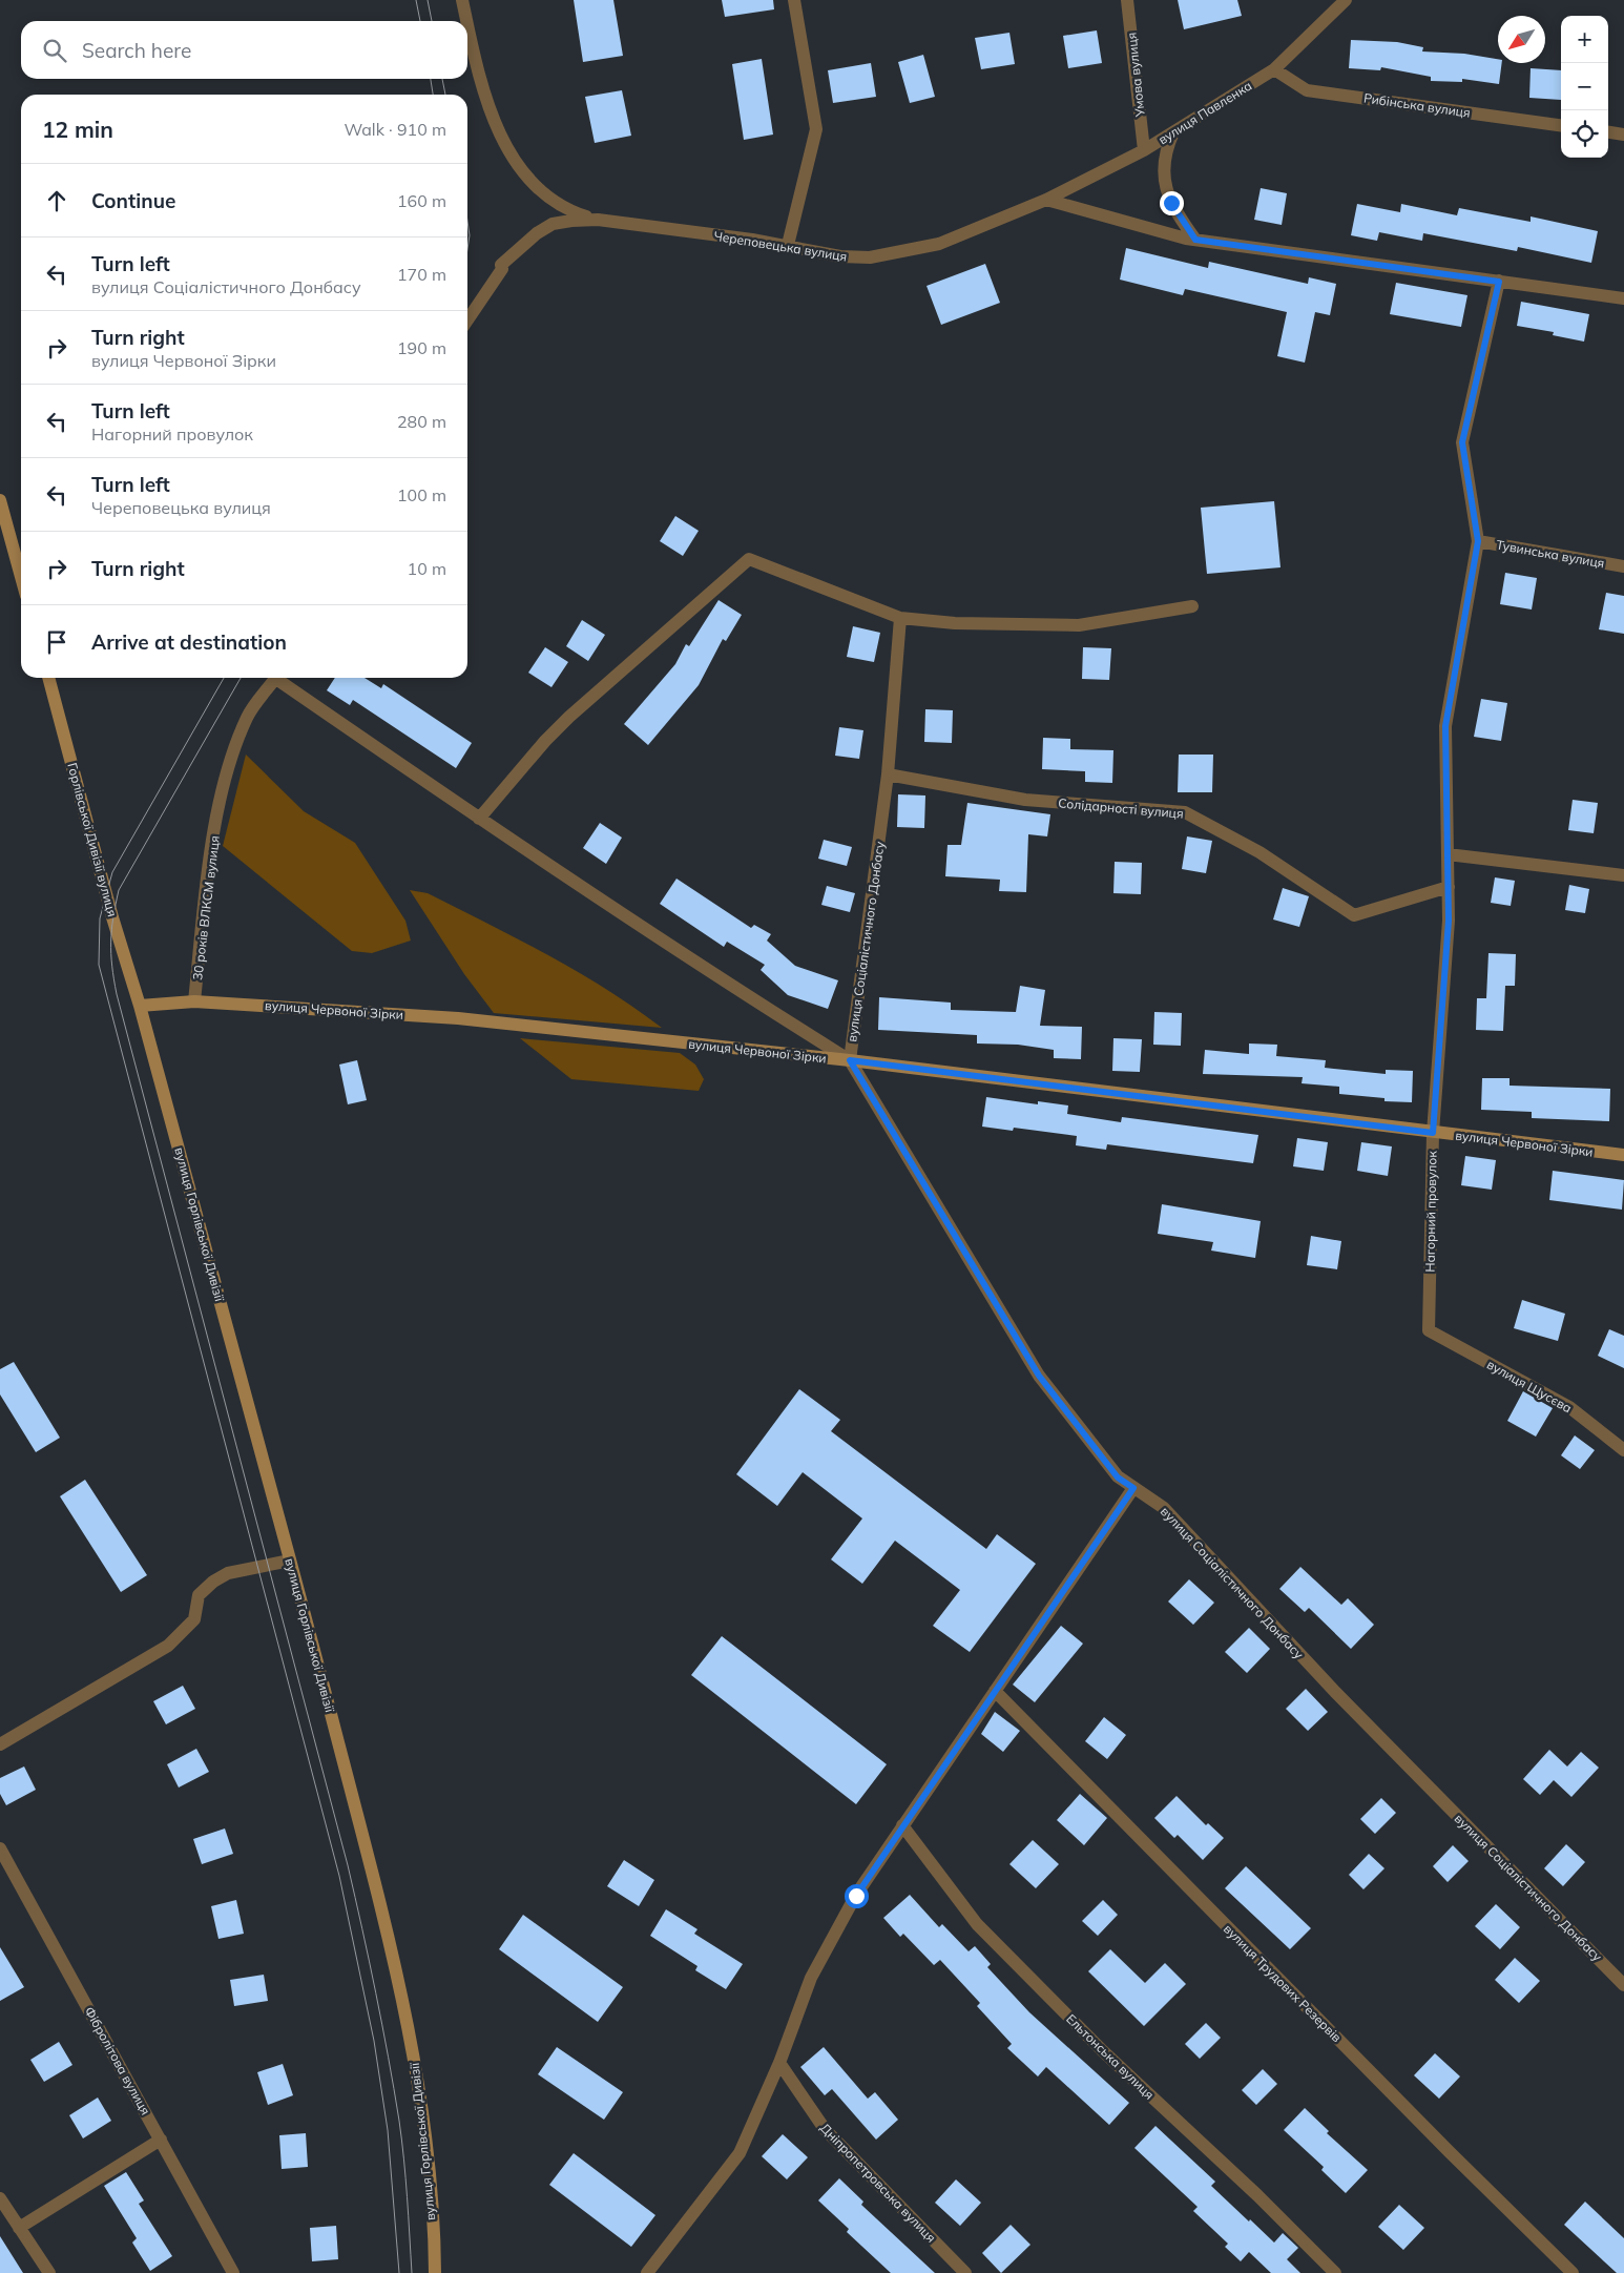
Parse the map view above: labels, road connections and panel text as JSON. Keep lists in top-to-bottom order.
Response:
{
  "streets": {
    "main road": ["Горлівської Дивізії вулиця", "вулиця Червоної Зірки", "вулиця Горлівської Дивізії"],
    "street": [
      "Умова вулиця",
      "Рибінська вулиця",
      "вулиця Павленка",
      "Череповецька вулиця",
      "Тувинська вулиця",
      "Солідарності вулиця",
      "30 років ВЛКСМ вулиця",
      "вулиця Соціалістичного Донбасу",
      "Нагорний провулок",
      "вулиця Щусєва",
      "вулиця Трудових Резервів",
      "Ельтонська вулиця",
      "Фібролітова вулиця",
      "Дніпропетровська вулиця"
    ]
  },
  "crossings": [
    ["Умова вулиця", "вулиця Павленка"],
    ["Рибінська вулиця", "вулиця Павленка"],
    ["вулиця Павленка", "Череповецька вулиця"],
    ["Тувинська вулиця", "Нагорний провулок"],
    ["Солідарності вулиця", "вулиця Соціалістичного Донбасу"],
    ["Солідарності вулиця", "Нагорний провулок"],
    ["Горлівської Дивізії вулиця", "вулиця Червоної Зірки"],
    ["Горлівської Дивізії вулиця", "вулиця Горлівської Дивізії"],
    ["30 років ВЛКСМ вулиця", "вулиця Червоної Зірки"],
    ["вулиця Соціалістичного Донбасу", "вулиця Червоної Зірки"],
    ["вулиця Червоної Зірки", "Нагорний провулок"],
    ["вулиця Червоної Зірки", "вулиця Горлівської Дивізії"],
    ["Нагорний провулок", "вулиця Щусєва"]
  ],
  "north": "bottom left",
  "page": {
    "map_buttons": ["+", "−"],
    "search": "Search here",
    "heading": ["12 min", "Walk · 910 m"],
    "list": [
      ["Continue", "160 m"],
      ["Turn left", "вулиця Соціалістичного Донбасу", "170 m"],
      ["Turn right", "вулиця Червоної Зірки", "190 m"],
      ["Turn left", "Нагорний провулок", "280 m"],
      ["Turn left", "Череповецька вулиця", "100 m"],
      ["Turn right", "10 m"],
      "Arrive at destination"
    ]
  }
}
